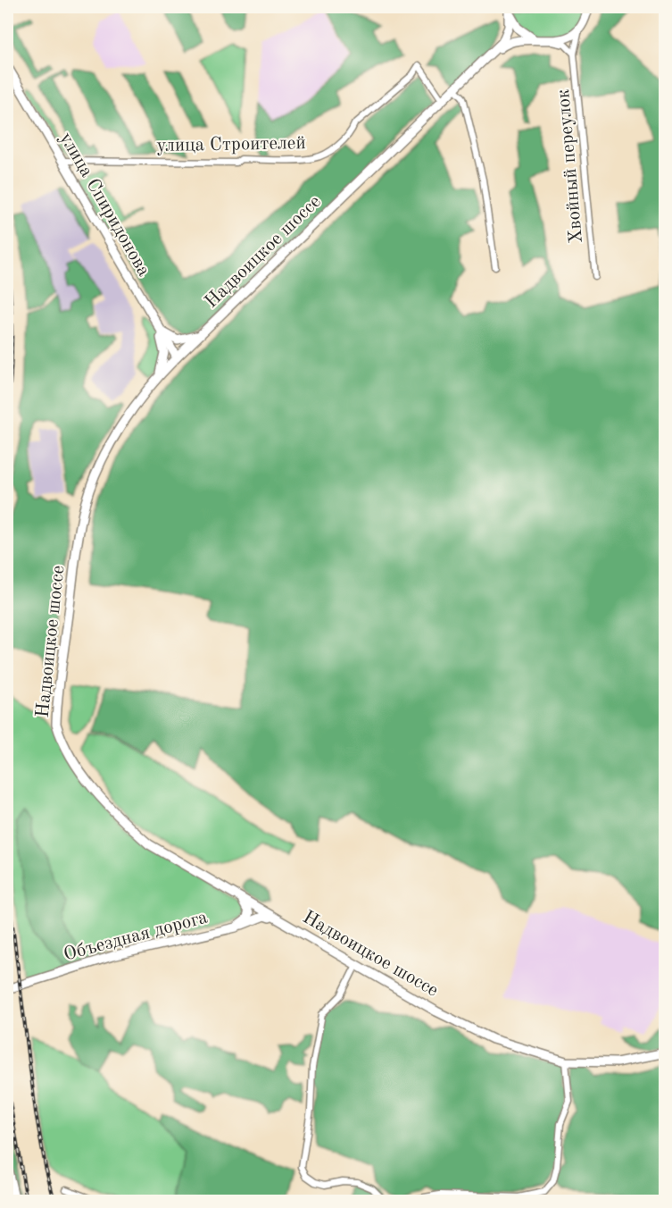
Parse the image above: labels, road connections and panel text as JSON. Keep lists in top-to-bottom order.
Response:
{
  "streets": {
    "main road": ["улица Спиридонова", "Надвоицкое шоссе", "Объездная дорога"],
    "street": ["улица Строителей", "Хвойный переулок"]
  },
  "crossings": [
    ["улица Строителей", "улица Спиридонова"],
    ["улица Строителей", "Надвоицкое шоссе"],
    ["улица Спиридонова", "Надвоицкое шоссе"],
    ["Надвоицкое шоссе", "Объездная дорога"]
  ]
}
